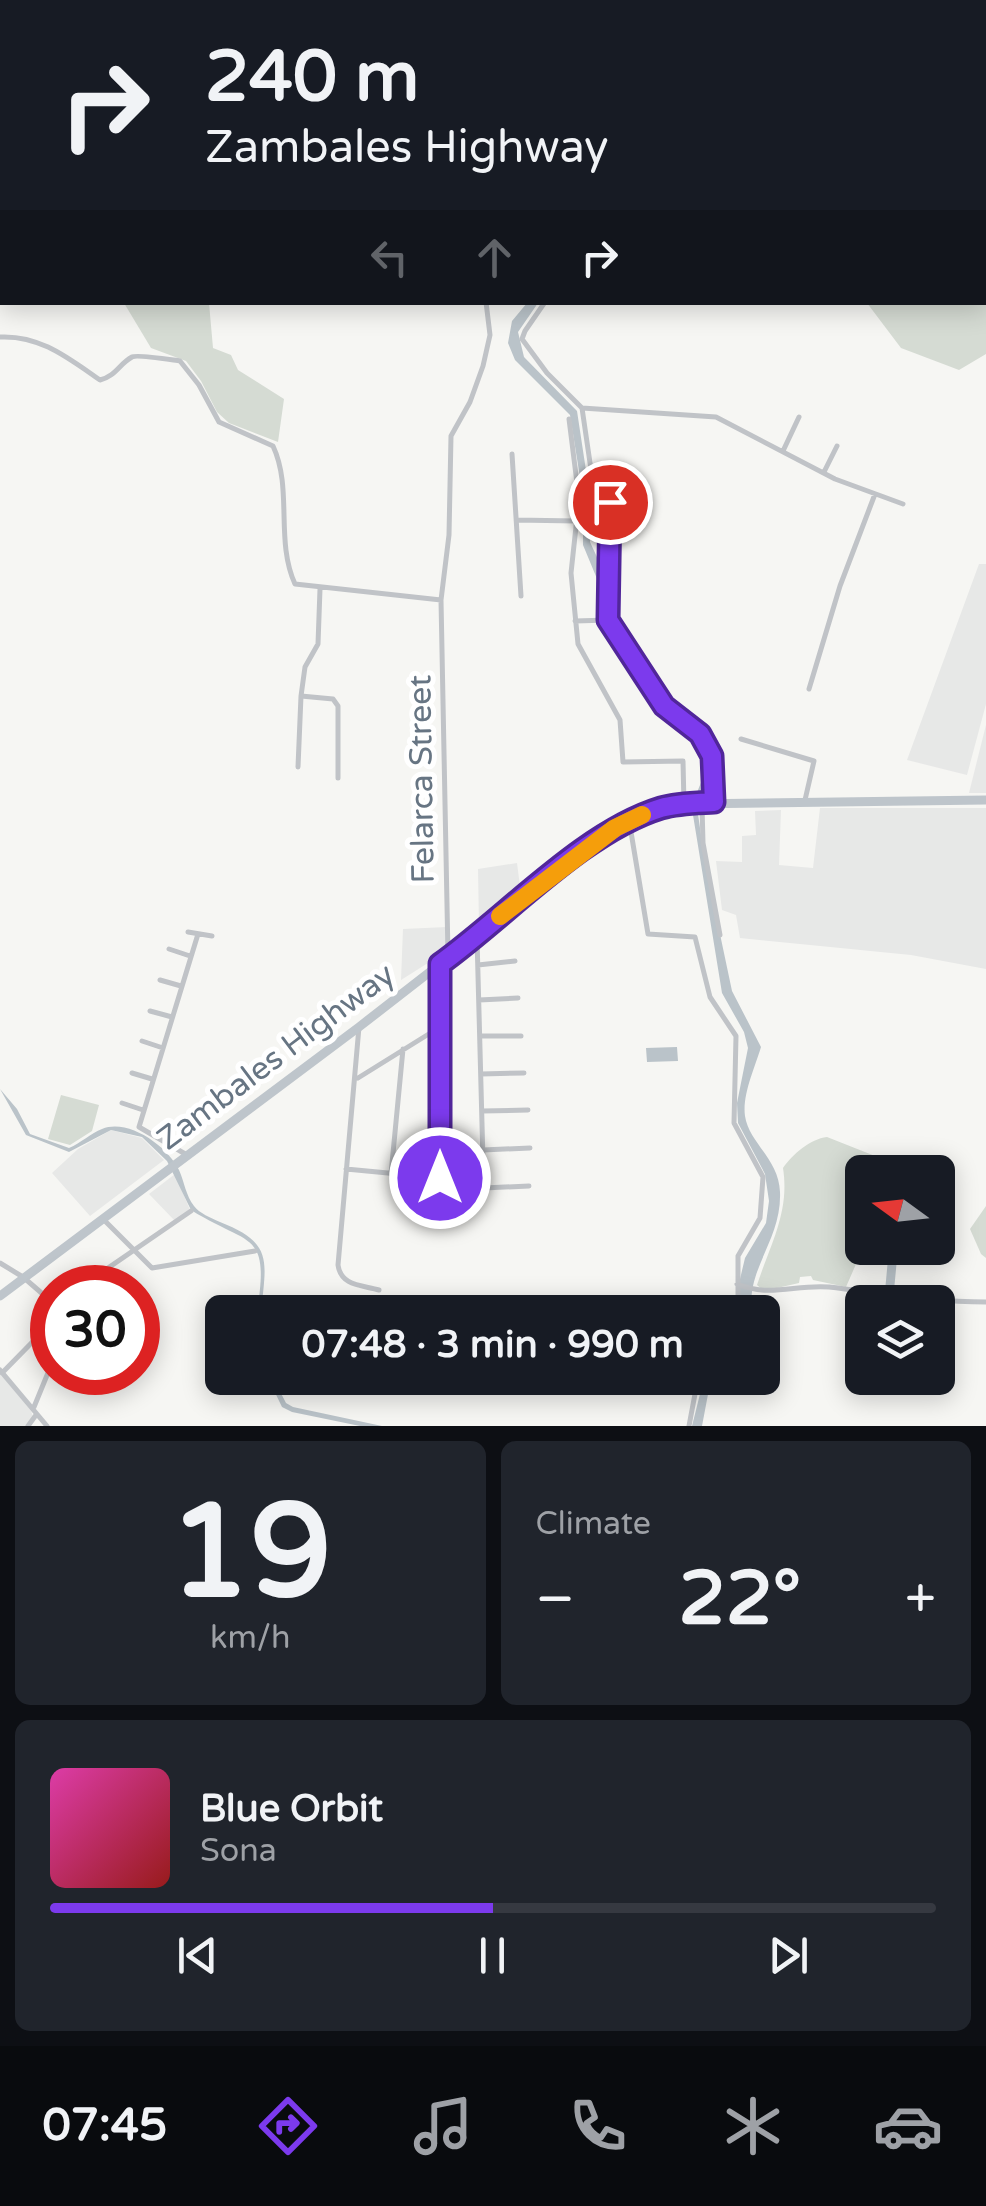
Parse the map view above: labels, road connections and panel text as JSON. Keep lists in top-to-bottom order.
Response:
{
  "streets": {
    "main road": ["Zambales Highway"],
    "street": ["Felarca Street"]
  },
  "crossings": [
    ["Felarca Street", "Zambales Highway"]
  ],
  "north": "left",
  "page": {
    "turn": ["240 m", "Zambales Highway"],
    "limit": "30",
    "trip": "07:48 · 3 min · 990 m",
    "tile": [
      ["19", "km/h"],
      "Climate"
    ],
    "heat": ["−", "22°", "+"],
    "song": ["Blue Orbit", "Sona"],
    "tabs": "07:45"
  }
}
